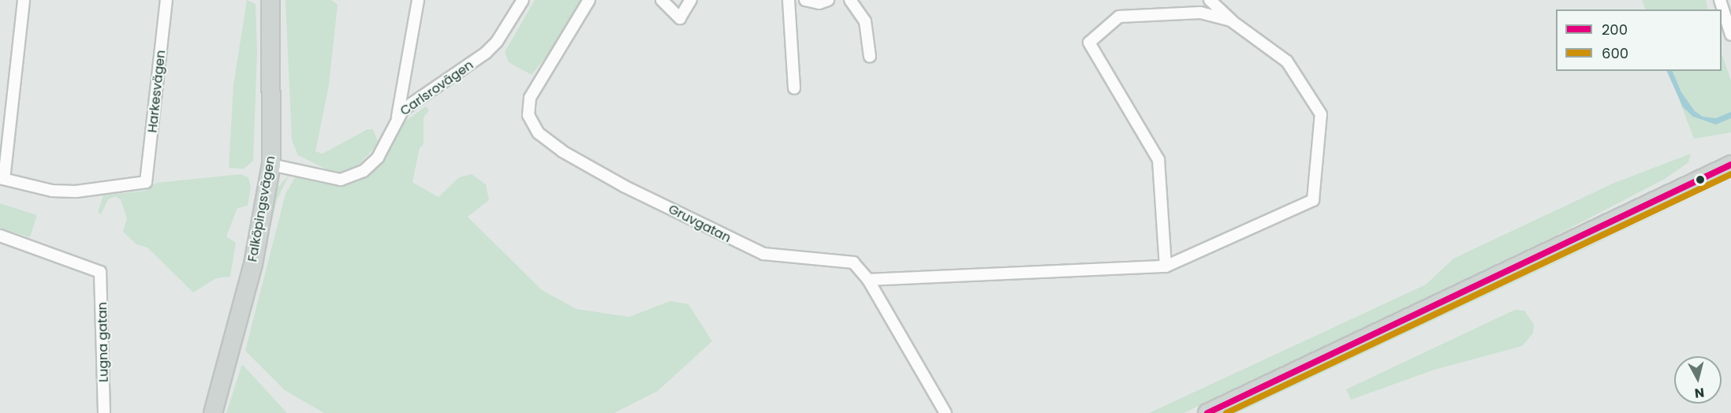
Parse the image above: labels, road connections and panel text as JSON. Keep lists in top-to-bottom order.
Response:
{
  "streets": {
    "main road": ["Falköpingsvägen"],
    "street": [
      "Carlsrovägen",
      "Harkesvägen",
      "Gruvgatan",
      "Lugna gatan"
    ]
  },
  "crossings": [
    ["Carlsrovägen", "Falköpingsvägen"]
  ],
  "lines": ["transit line 200", "transit line 600"],
  "legend": ["200", "600"],
  "north": "bottom"
}
